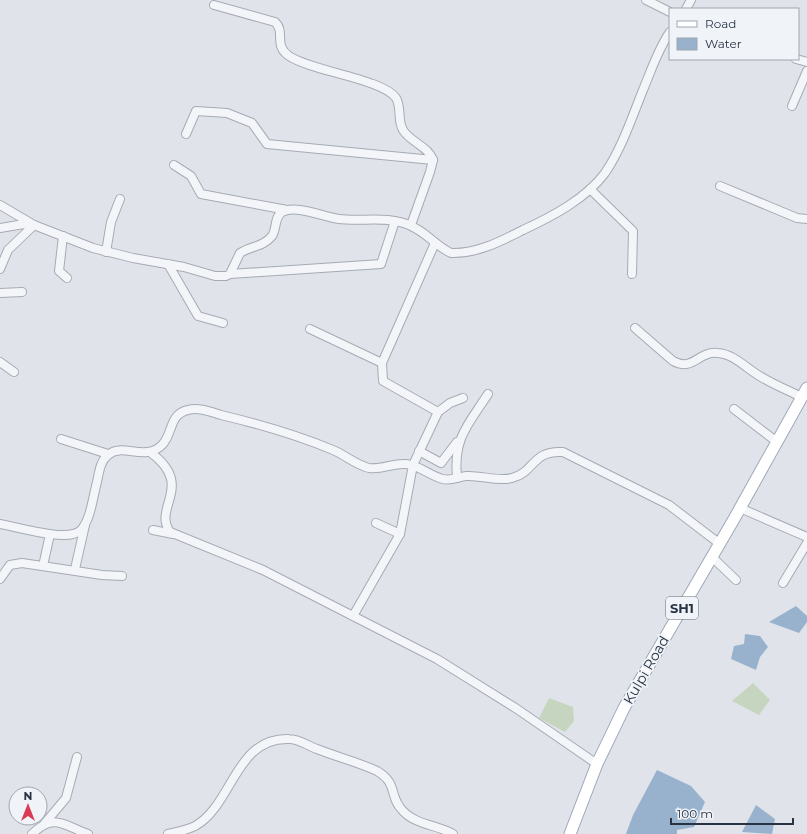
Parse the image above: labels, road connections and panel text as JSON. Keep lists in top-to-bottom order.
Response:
{
  "streets": {
    "main road": ["SH1", "Kulpi Road"]
  },
  "legend": ["Road", "Water"],
  "scale_bar": "100 m",
  "north": "top"
}
